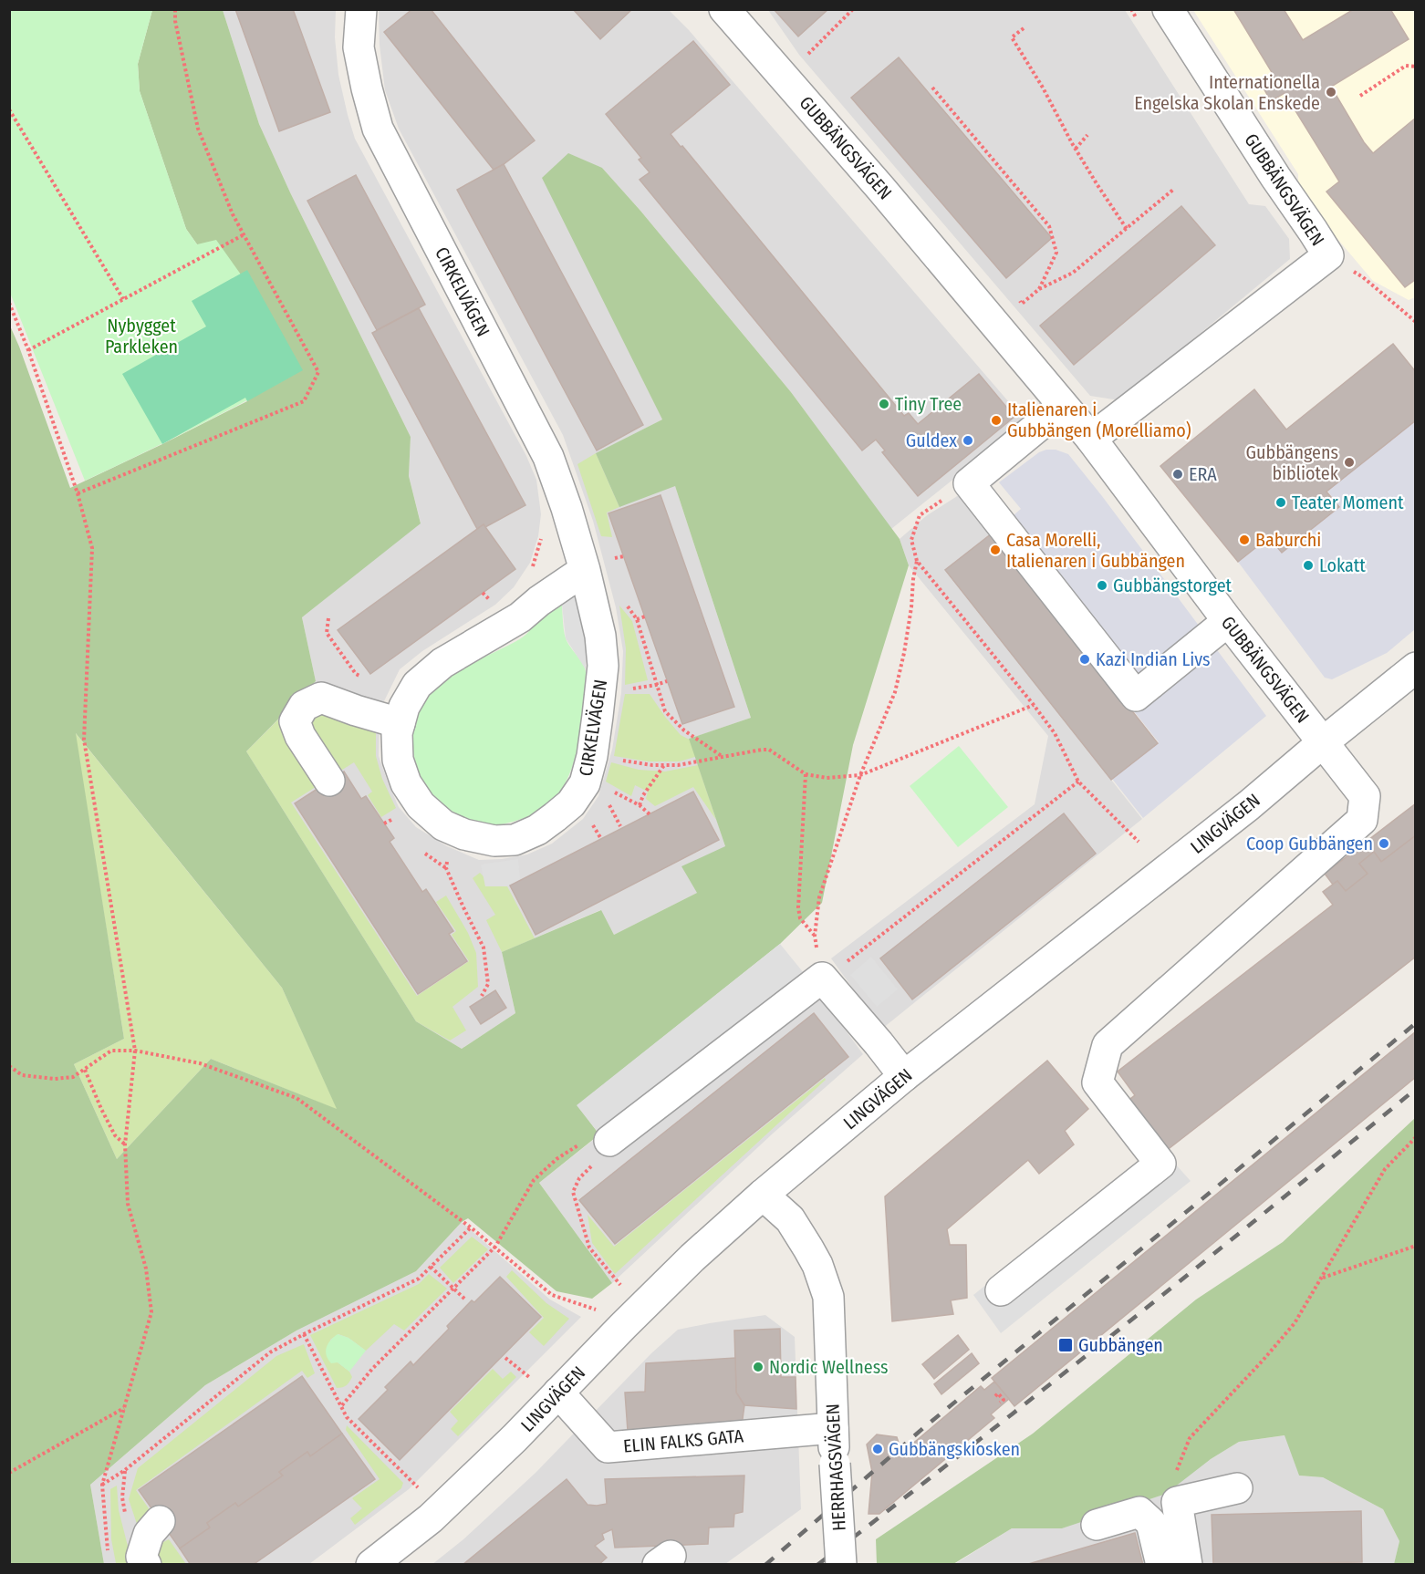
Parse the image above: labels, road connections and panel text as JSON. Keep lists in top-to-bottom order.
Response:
{
  "streets": {
    "street": [
      "GUBBÄNGSVÄGEN",
      "CIRKELVÄGEN",
      "LINGVÄGEN",
      "ELIN FALKS GATA",
      "HERRHAGSVÄGEN"
    ]
  },
  "crossings": [
    ["GUBBÄNGSVÄGEN", "LINGVÄGEN"],
    ["LINGVÄGEN", "ELIN FALKS GATA"],
    ["LINGVÄGEN", "HERRHAGSVÄGEN"],
    ["ELIN FALKS GATA", "HERRHAGSVÄGEN"]
  ],
  "parks": ["Nybygget Parkleken"],
  "places": {
    "other": [
      "Internationella Engelska Skolan Enskede",
      "Tiny Tree",
      "Italienaren i Gubbängen (Morelliamo)",
      "Guldex",
      "Gubbängens bibliotek",
      "ERA",
      "Teater Moment",
      "Baburchi",
      "Casa Morelli, Italienaren i Gubbängen",
      "Lokatt",
      "Gubbängstorget",
      "Kazi Indian Livs",
      "Coop Gubbängen",
      "Nordic Wellness",
      "Gubbängskiosken"
    ],
    "transit": ["Gubbängen"]
  }
}
